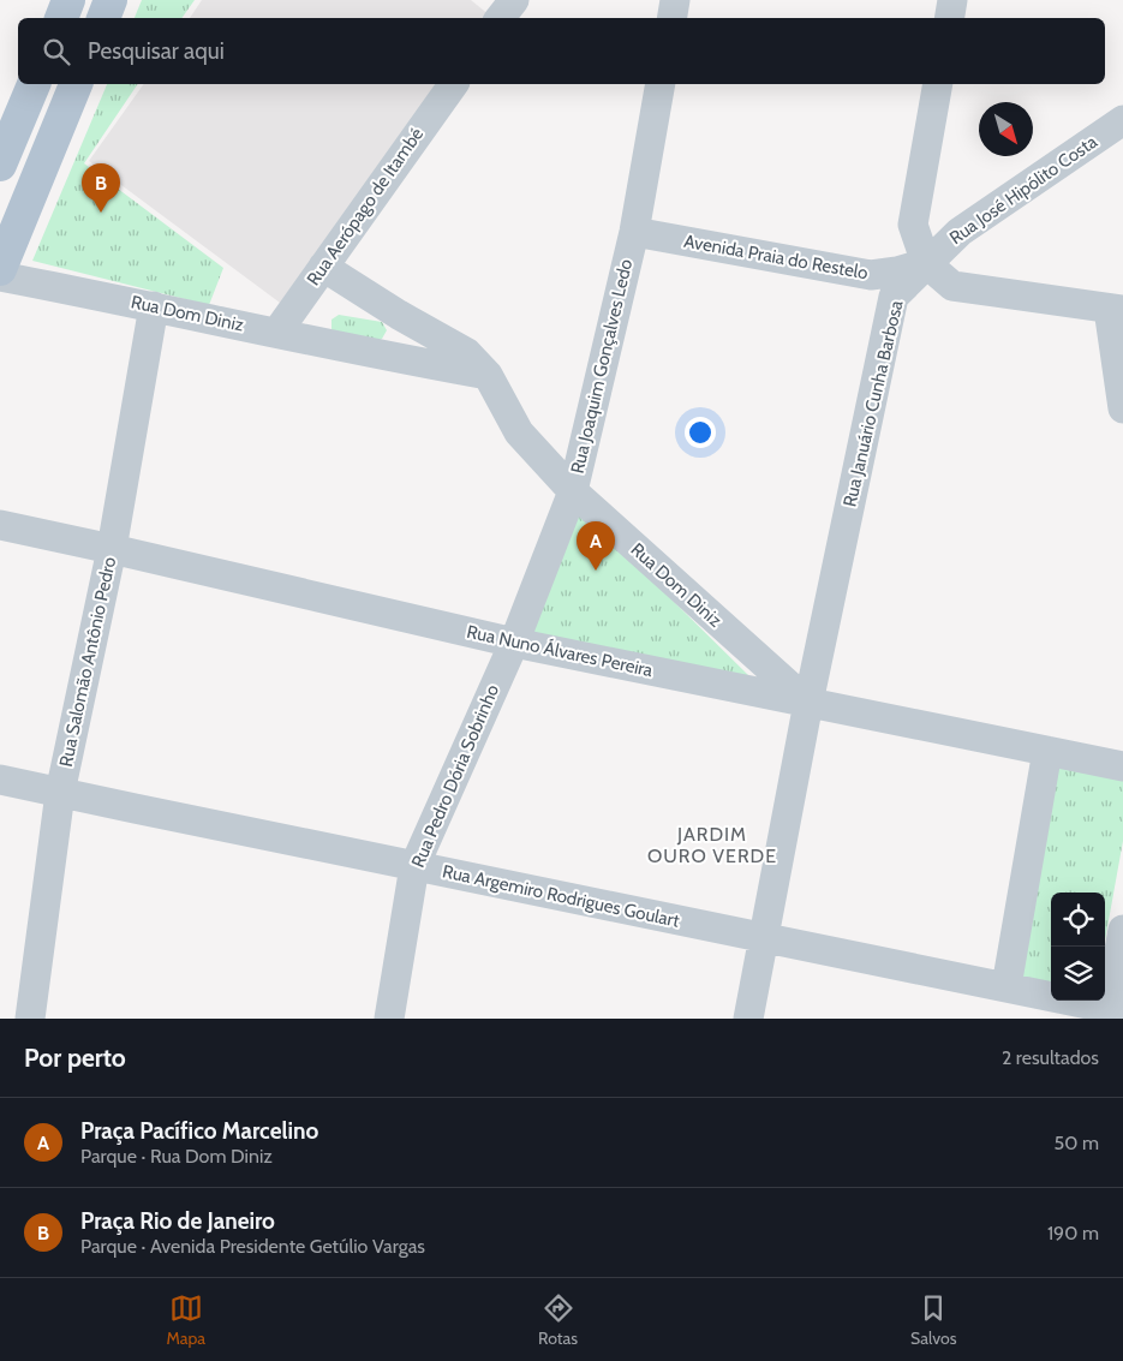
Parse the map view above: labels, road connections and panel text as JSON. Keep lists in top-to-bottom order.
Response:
{
  "streets": {
    "street": [
      "Rua José Hipólito Costa",
      "Rua Aerópago de Itambé",
      "Avenida Praia do Restelo",
      "Rua Dom Diniz",
      "Rua Joaquim Gonçalves Ledo",
      "Rua Januário Cunha Barbosa",
      "Rua Nuno Álvares Pereira",
      "Rua Salomão Antônio Pedro",
      "Rua Pedro Dória Sobrinho",
      "Rua Argemiro Rodrigues Goulart"
    ]
  },
  "crossings": [
    ["Rua José Hipólito Costa", "Avenida Praia do Restelo"],
    ["Rua José Hipólito Costa", "Rua Januário Cunha Barbosa"],
    ["Rua Aerópago de Itambé", "Rua Dom Diniz"],
    ["Avenida Praia do Restelo", "Rua Joaquim Gonçalves Ledo"],
    ["Avenida Praia do Restelo", "Rua Januário Cunha Barbosa"],
    ["Rua Dom Diniz", "Rua Joaquim Gonçalves Ledo"],
    ["Rua Dom Diniz", "Rua Januário Cunha Barbosa"],
    ["Rua Dom Diniz", "Rua Nuno Álvares Pereira"],
    ["Rua Dom Diniz", "Rua Salomão Antônio Pedro"],
    ["Rua Joaquim Gonçalves Ledo", "Rua Nuno Álvares Pereira"],
    ["Rua Joaquim Gonçalves Ledo", "Rua Pedro Dória Sobrinho"],
    ["Rua Januário Cunha Barbosa", "Rua Nuno Álvares Pereira"],
    ["Rua Januário Cunha Barbosa", "Rua Argemiro Rodrigues Goulart"],
    ["Rua Nuno Álvares Pereira", "Rua Salomão Antônio Pedro"],
    ["Rua Nuno Álvares Pereira", "Rua Pedro Dória Sobrinho"],
    ["Rua Salomão Antônio Pedro", "Rua Argemiro Rodrigues Goulart"],
    ["Rua Pedro Dória Sobrinho", "Rua Argemiro Rodrigues Goulart"]
  ],
  "districts": ["JARDIM OURO VERDE"],
  "north": "bottom right",
  "page": {
    "search": "Pesquisar aqui",
    "pins": ["B", "A"],
    "heading": ["Por perto", "2 resultados"],
    "list": [
      {
        "mark": "A",
        "name": "Praça Pacífico Marcelino",
        "note": "Parque · Rua Dom Diniz",
        "value": "50 m"
      },
      {
        "mark": "B",
        "name": "Praça Rio de Janeiro",
        "note": "Parque · Avenida Presidente Getúlio Vargas",
        "value": "190 m"
      }
    ],
    "nav": ["Mapa", "Rotas", "Salvos"]
  }
}
